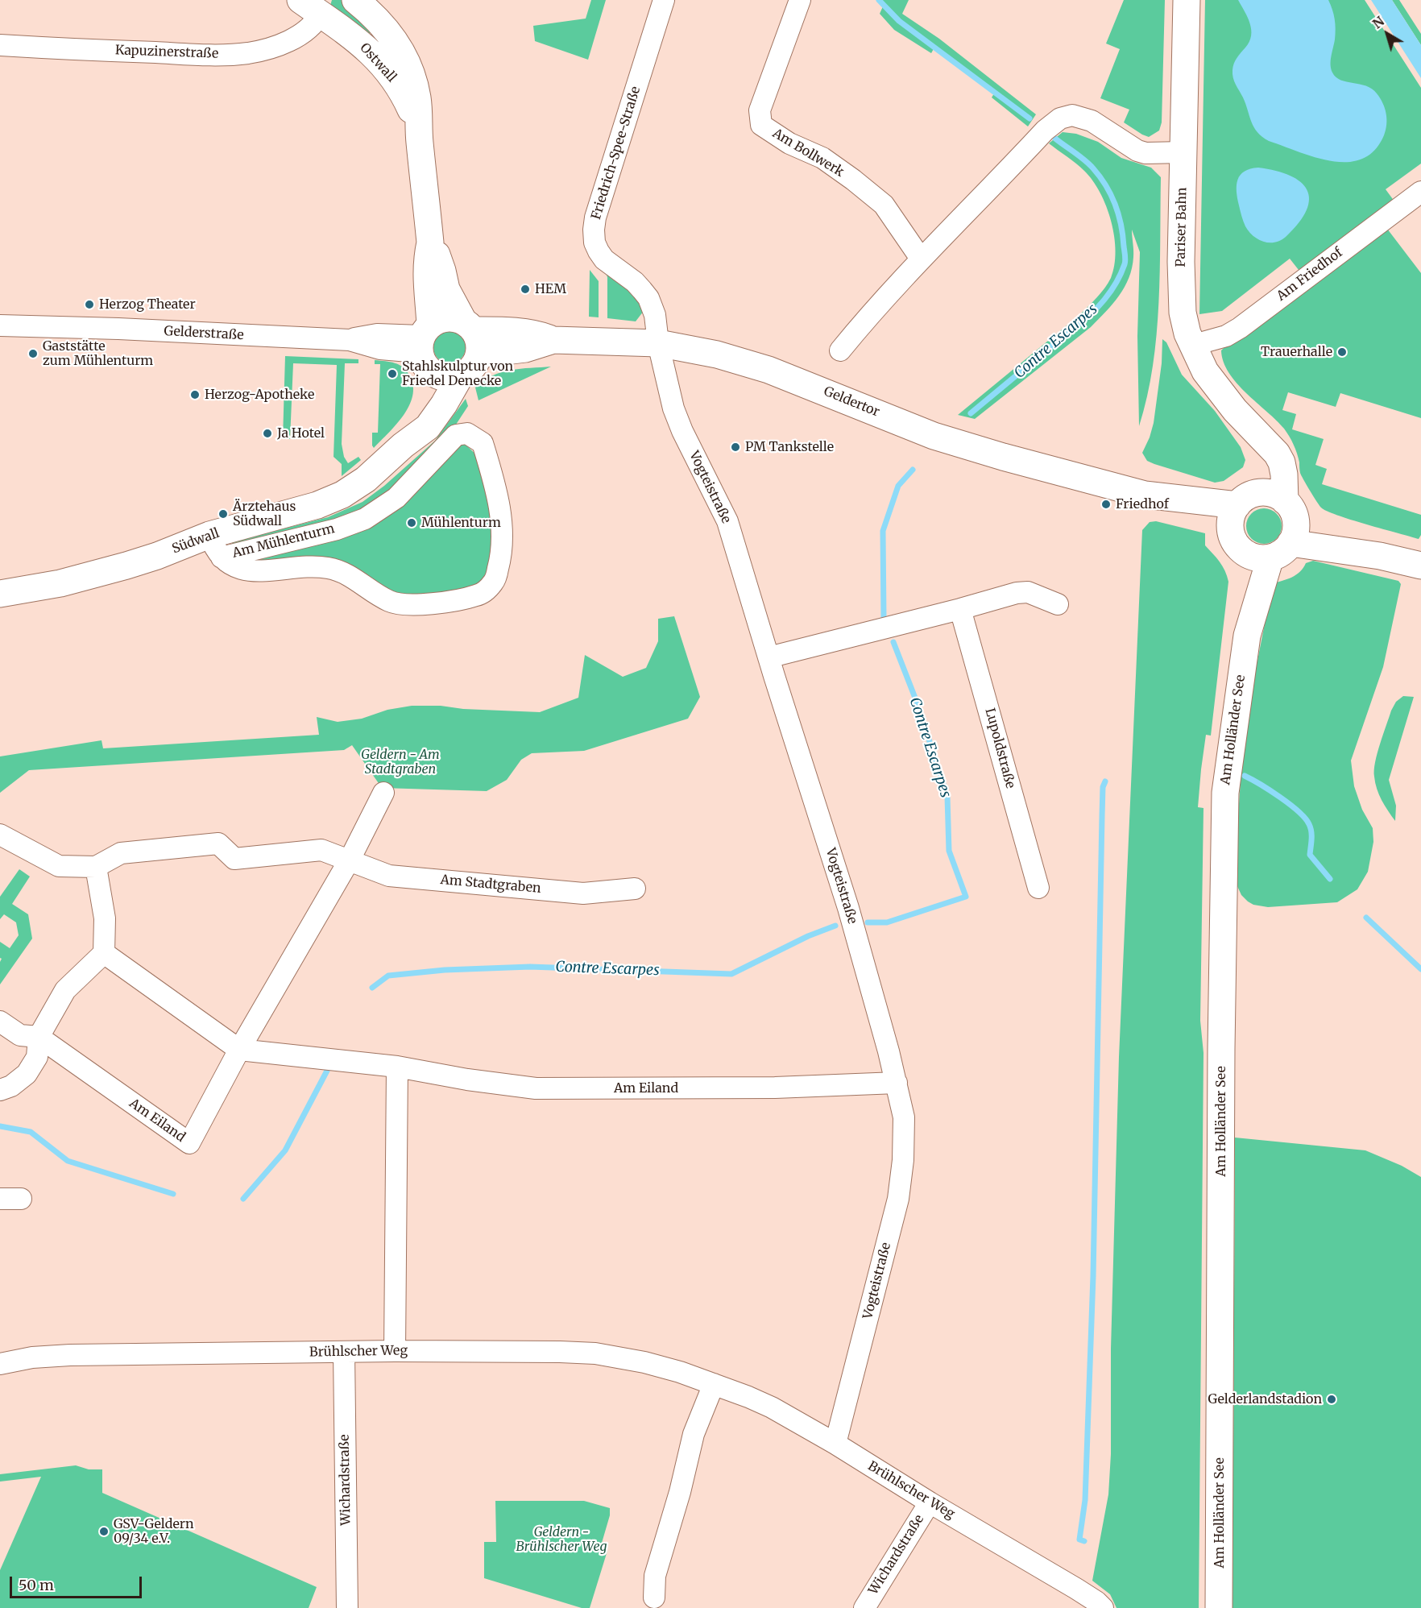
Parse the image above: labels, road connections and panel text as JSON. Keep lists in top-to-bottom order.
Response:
{
  "streets": {
    "street": [
      "Kapuzinerstraße",
      "Ostwall",
      "Friedrich-Spee-Straße",
      "Am Bollwerk",
      "Pariser Bahn",
      "Am Friedhof",
      "Gelderstraße",
      "Geldertor",
      "Vogteistraße",
      "Südwall",
      "Am Mühlenturm",
      "Am Holländer See",
      "Lupoldstraße",
      "Am Stadtgraben",
      "Am Eiland",
      "Brühlscher Weg",
      "Wichardstraße"
    ]
  },
  "crossings": [
    ["Kapuzinerstraße", "Ostwall"],
    ["Ostwall", "Gelderstraße"],
    ["Ostwall", "Geldertor"],
    ["Ostwall", "Südwall"],
    ["Friedrich-Spee-Straße", "Geldertor"],
    ["Friedrich-Spee-Straße", "Vogteistraße"],
    ["Pariser Bahn", "Am Friedhof"],
    ["Pariser Bahn", "Geldertor"],
    ["Pariser Bahn", "Am Holländer See"],
    ["Gelderstraße", "Geldertor"],
    ["Gelderstraße", "Südwall"],
    ["Geldertor", "Vogteistraße"],
    ["Geldertor", "Südwall"],
    ["Geldertor", "Am Holländer See"],
    ["Vogteistraße", "Am Eiland"],
    ["Vogteistraße", "Brühlscher Weg"],
    ["Südwall", "Am Mühlenturm"],
    ["Am Stadtgraben", "Am Eiland"],
    ["Brühlscher Weg", "Wichardstraße"]
  ],
  "water": ["Contre Escarpes"],
  "parks": ["Geldern - Am Stadtgraben", "Geldern - Brühlscher Weg"],
  "places": [
    "HEM",
    "Herzog Theater",
    "Trauerhalle",
    "Gaststätte zum Mühlenturm",
    "Stahlskulptur von Friedel Denecke",
    "Herzog-Apotheke",
    "Ja Hotel",
    "PM Tankstelle",
    "Friedhof",
    "Ärztehaus Südwall",
    "Mühlenturm",
    "Gelderlandstadion",
    "GSV-Geldern 09/34 e.V."
  ],
  "scale_bar": "50 m",
  "north": "top left"
}
